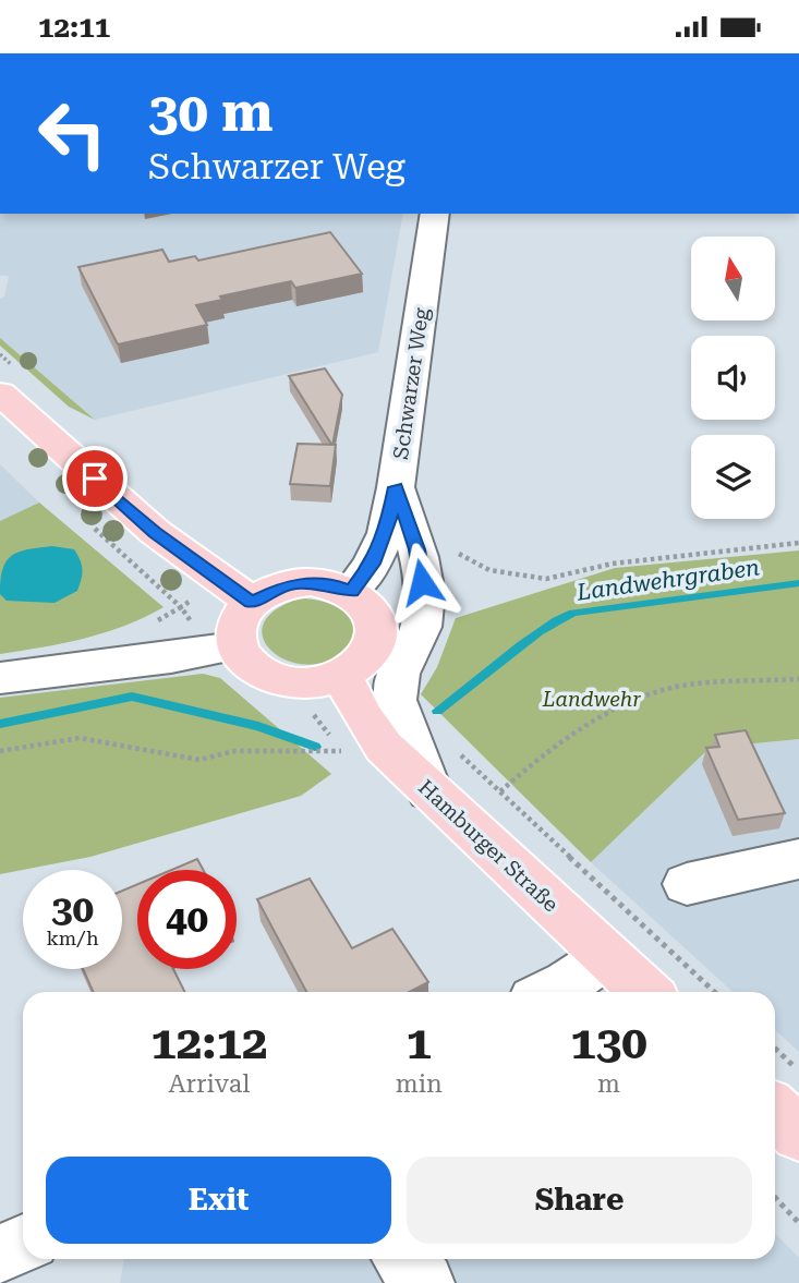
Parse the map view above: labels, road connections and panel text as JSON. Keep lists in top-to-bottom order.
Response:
{
  "streets": {
    "main road": ["Hamburger Straße"],
    "street": ["Schwarzer Weg"]
  },
  "crossings": [
    ["Schwarzer Weg", "Hamburger Straße"]
  ],
  "water": ["Landwehrgraben"],
  "parks": ["Landwehr"],
  "north": "top",
  "page": {
    "status": "12:11",
    "turn": ["30 m", "Schwarzer Weg"],
    "speed": "30 km/h",
    "limit": "40",
    "eta": [
      "12:12",
      "Arrival",
      "1",
      "min",
      "130",
      "m"
    ],
    "buttons": ["Exit", "Share"]
  }
}
